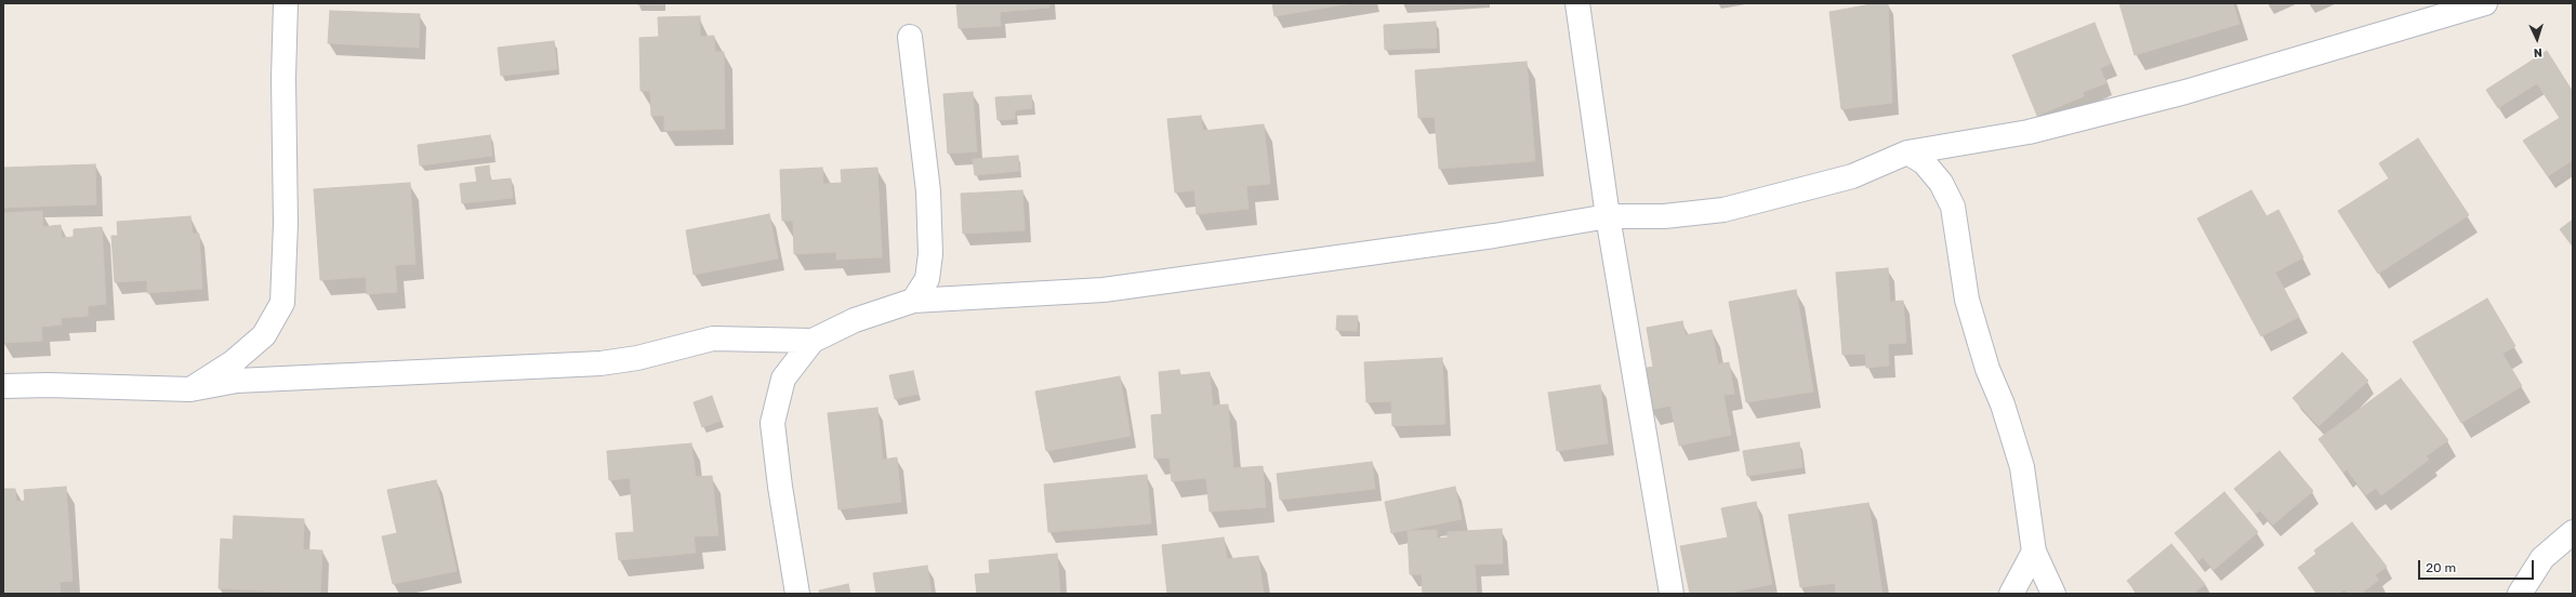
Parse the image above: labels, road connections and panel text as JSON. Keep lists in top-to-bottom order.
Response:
{
  "scale_bar": "20 m",
  "north": "bottom"
}
